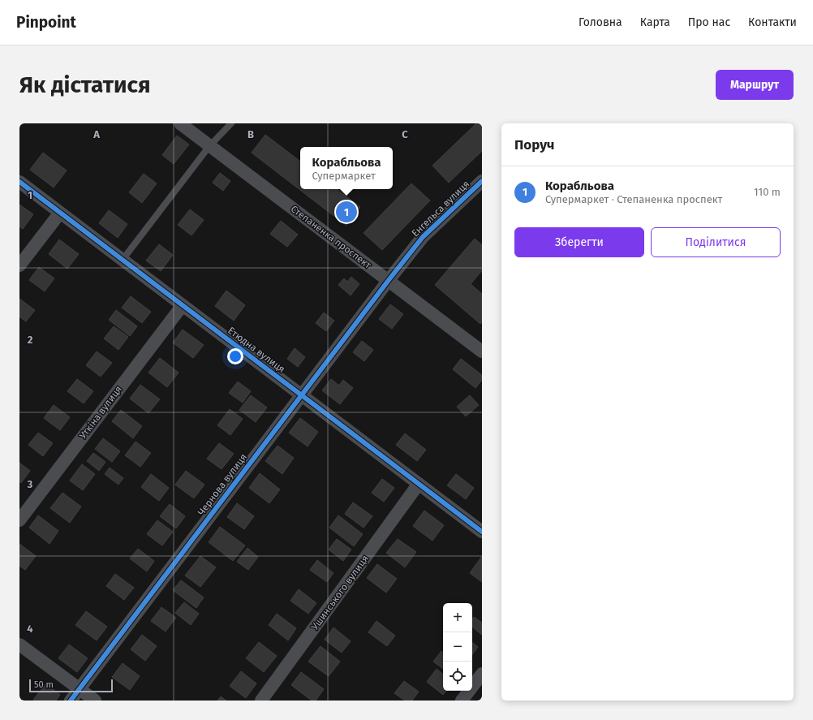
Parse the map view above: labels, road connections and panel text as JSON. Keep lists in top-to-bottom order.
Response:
{
  "streets": {
    "street": [
      "Енгельса вулиця",
      "Степаненка проспект",
      "Етюдна вулиця",
      "Уткіна вулиця",
      "Чернова вулиця",
      "Ушинського вулиця"
    ]
  },
  "crossings": [
    ["Енгельса вулиця", "Степаненка проспект"],
    ["Енгельса вулиця", "Чернова вулиця"],
    ["Степаненка проспект", "Чернова вулиця"],
    ["Етюдна вулиця", "Уткіна вулиця"],
    ["Етюдна вулиця", "Чернова вулиця"],
    ["Етюдна вулиця", "Ушинського вулиця"]
  ],
  "scale_bar": "50 m",
  "page": {
    "header": "Pinpoint",
    "nav": [
      "Головна",
      "Карта",
      "Про нас",
      "Контакти"
    ],
    "buttons": [
      "Маршрут",
      ["Зберегти", "Поділитися"]
    ],
    "title": "Як дістатися",
    "heading": "Поруч",
    "popup": ["Корабльова", "Супермаркет"],
    "list": [
      {
        "mark": "1",
        "name": "Корабльова",
        "note": "Супермаркет · Степаненка проспект",
        "value": "110 m"
      }
    ],
    "pins": "1",
    "map_buttons": ["+", "−"],
    "scale": "50 m"
  },
  "grid": {
    "columns": ["A", "B", "C"],
    "rows": [
      "1",
      "2",
      "3",
      "4"
    ]
  }
}
